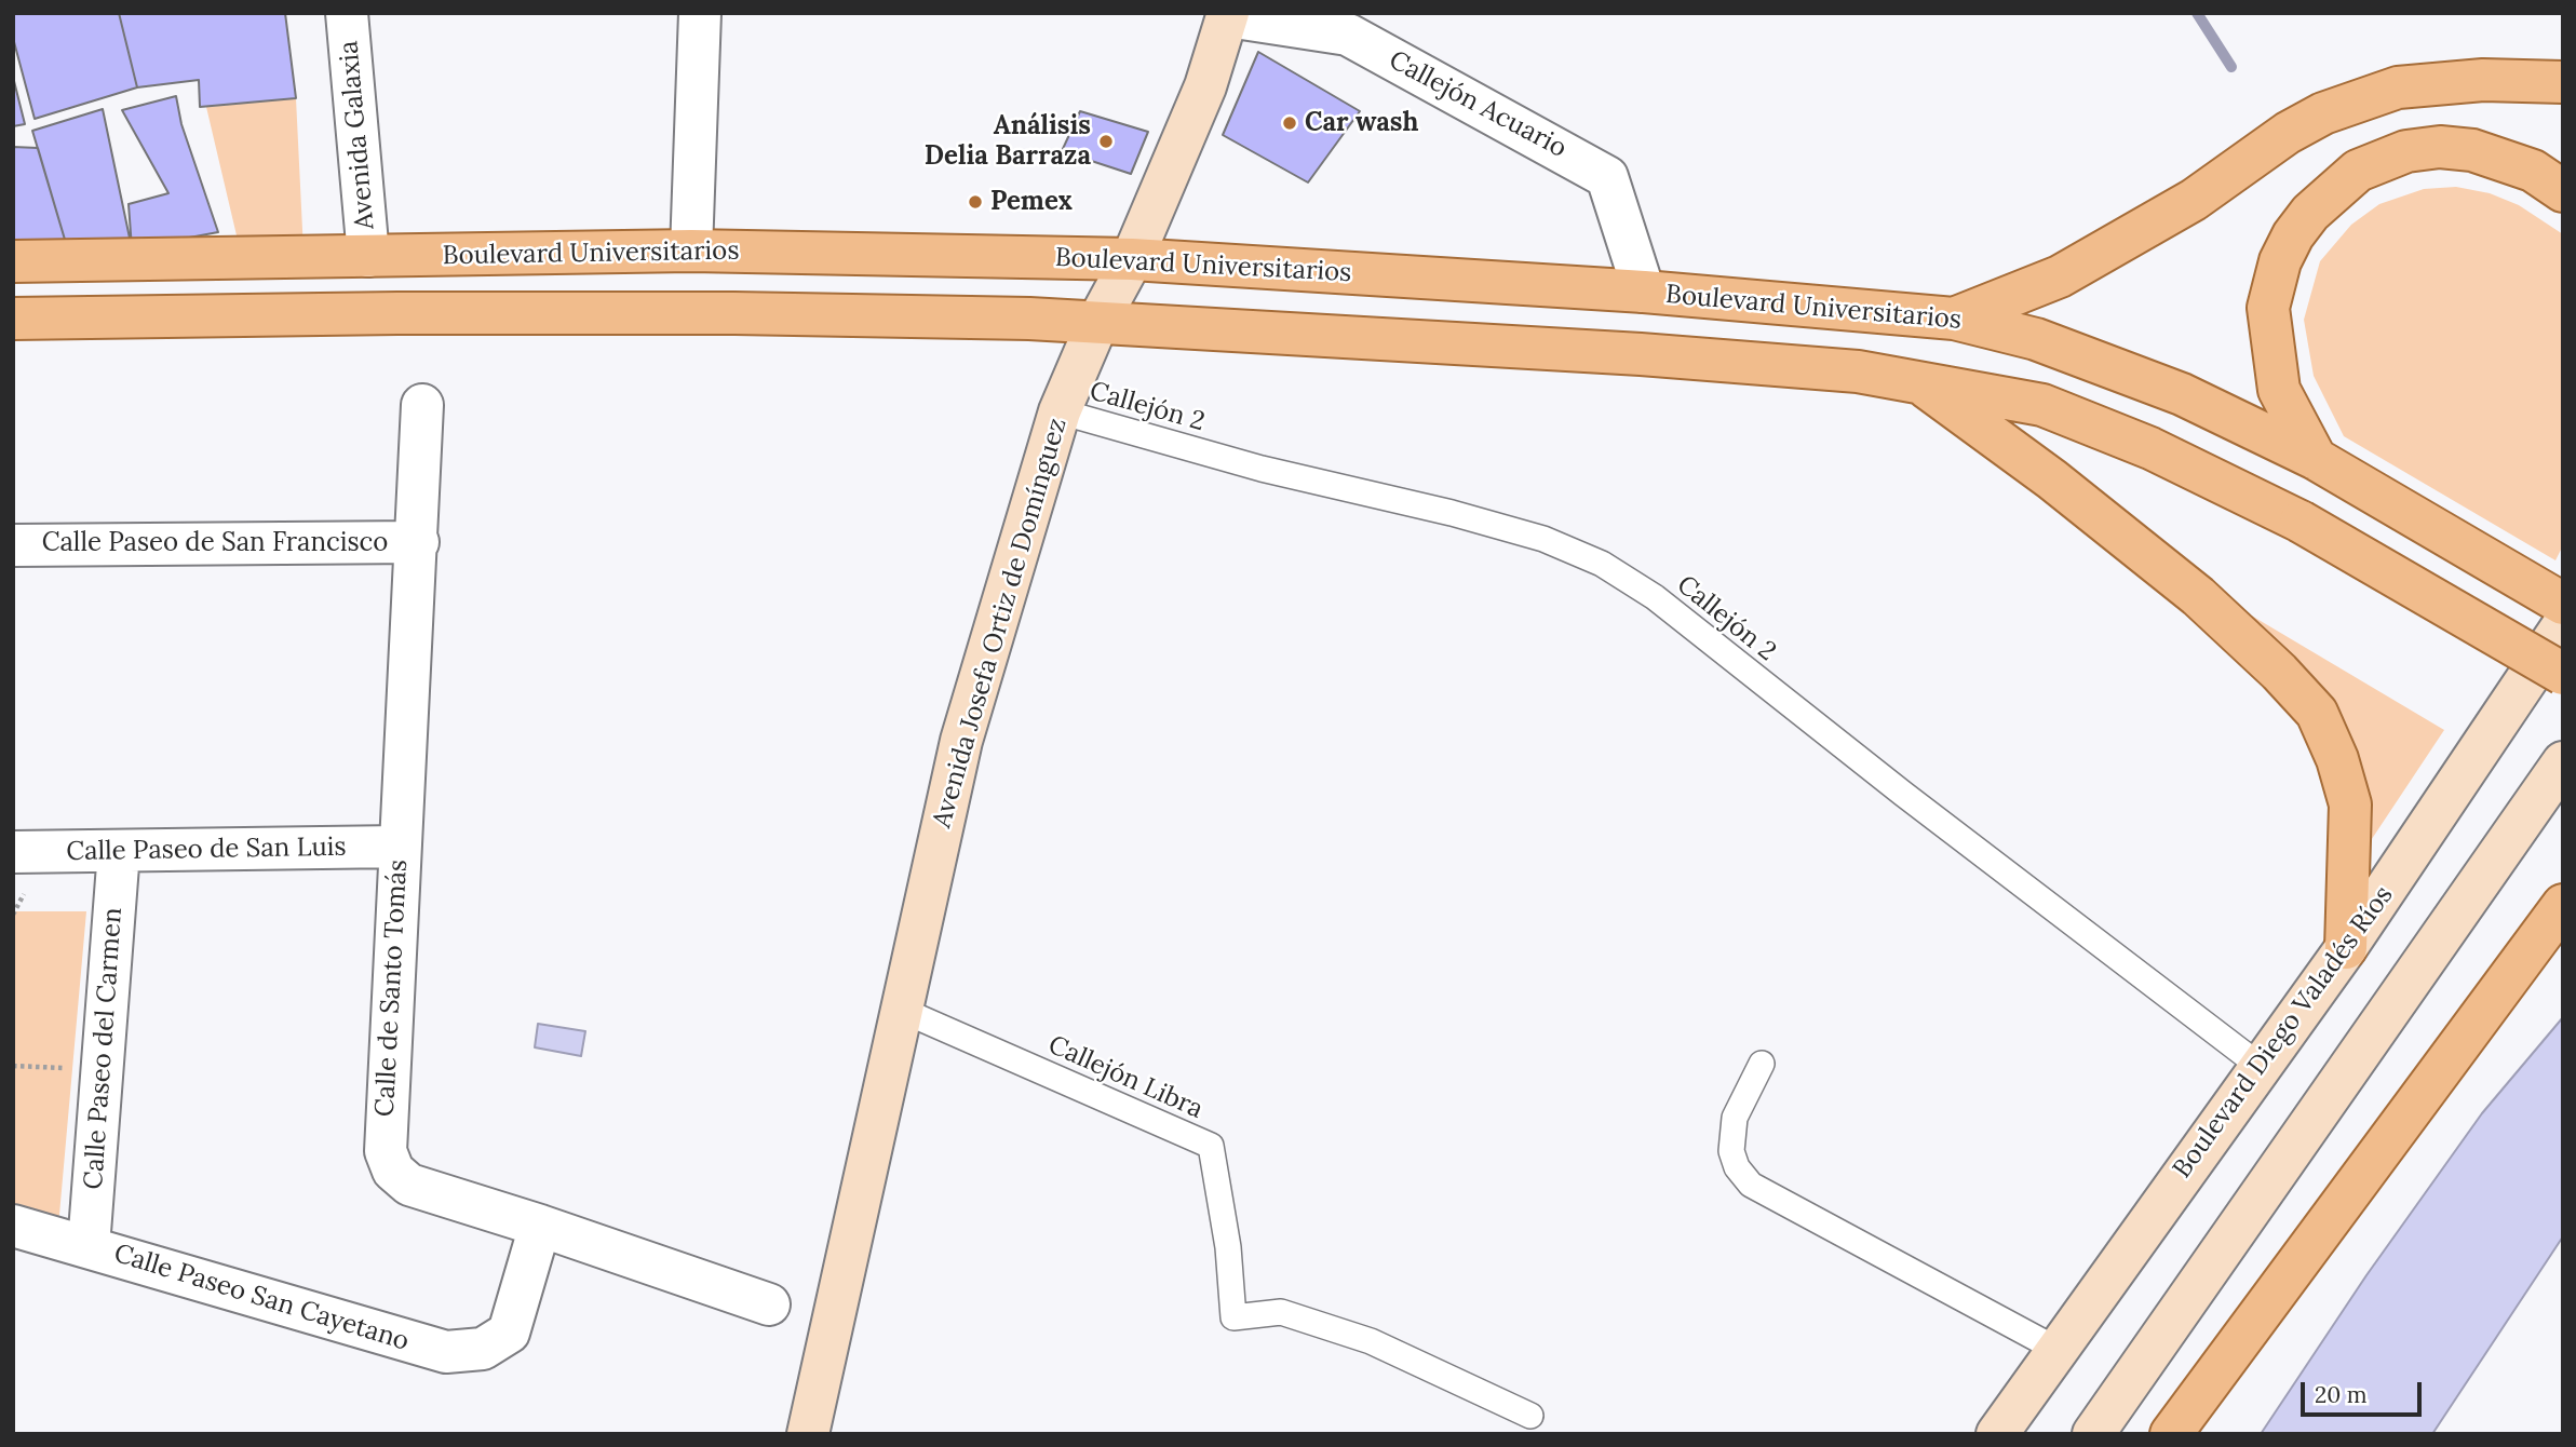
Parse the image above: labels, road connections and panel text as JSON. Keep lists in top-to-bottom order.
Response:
{
  "streets": {
    "main road": ["Boulevard Universitarios", "Avenida Josefa Ortiz de Domínguez", "Boulevard Diego Valadés Ríos"],
    "street": [
      "Callejón Acuario",
      "Avenida Galaxia",
      "Calle Paseo de San Francisco",
      "Calle Paseo de San Luis",
      "Calle de Santo Tomás",
      "Calle Paseo del Carmen",
      "Calle Paseo San Cayetano"
    ],
    "lane": ["Callejón 2", "Callejón Libra"]
  },
  "crossings": [
    ["Callejón Acuario", "Boulevard Universitarios"],
    ["Callejón Acuario", "Avenida Josefa Ortiz de Domínguez"],
    ["Avenida Galaxia", "Boulevard Universitarios"],
    ["Boulevard Universitarios", "Avenida Josefa Ortiz de Domínguez"],
    ["Callejón 2", "Avenida Josefa Ortiz de Domínguez"],
    ["Callejón 2", "Boulevard Diego Valadés Ríos"],
    ["Calle Paseo de San Francisco", "Calle de Santo Tomás"],
    ["Avenida Josefa Ortiz de Domínguez", "Callejón Libra"],
    ["Calle Paseo de San Luis", "Calle de Santo Tomás"],
    ["Calle Paseo de San Luis", "Calle Paseo del Carmen"],
    ["Calle de Santo Tomás", "Calle Paseo San Cayetano"],
    ["Calle Paseo del Carmen", "Calle Paseo San Cayetano"]
  ],
  "places": ["Car wash", "Análisis Delia Barraza", "Pemex"],
  "scale_bar": "20 m"
}
